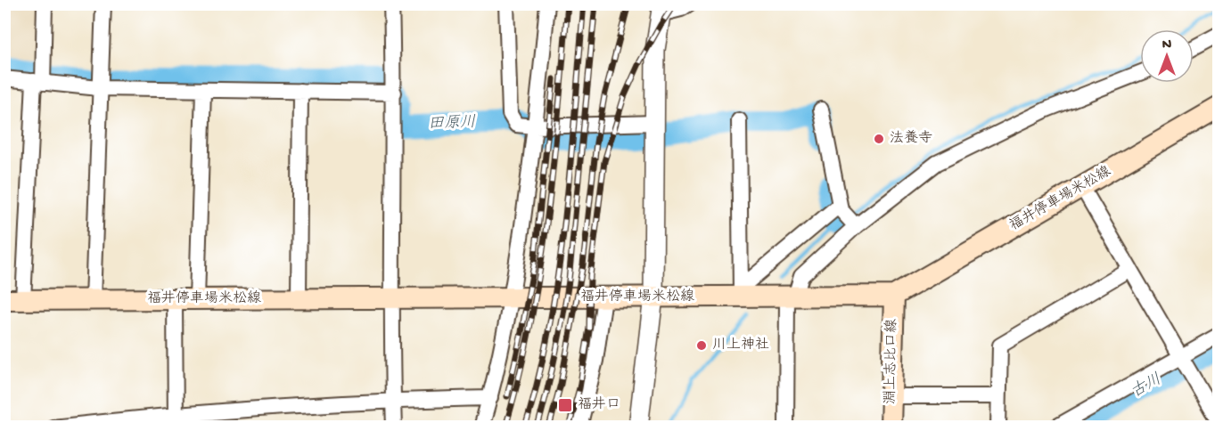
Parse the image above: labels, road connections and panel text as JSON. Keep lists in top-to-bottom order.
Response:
{
  "streets": {
    "main road": ["福井停車場米松線", "淵上志比口線"]
  },
  "crossings": [
    ["福井停車場米松線", "淵上志比口線"]
  ],
  "water": ["田原川", "古川"],
  "places": {
    "other": ["法養寺", "川上神社"],
    "transit": ["福井口"]
  },
  "north": "top"
}
